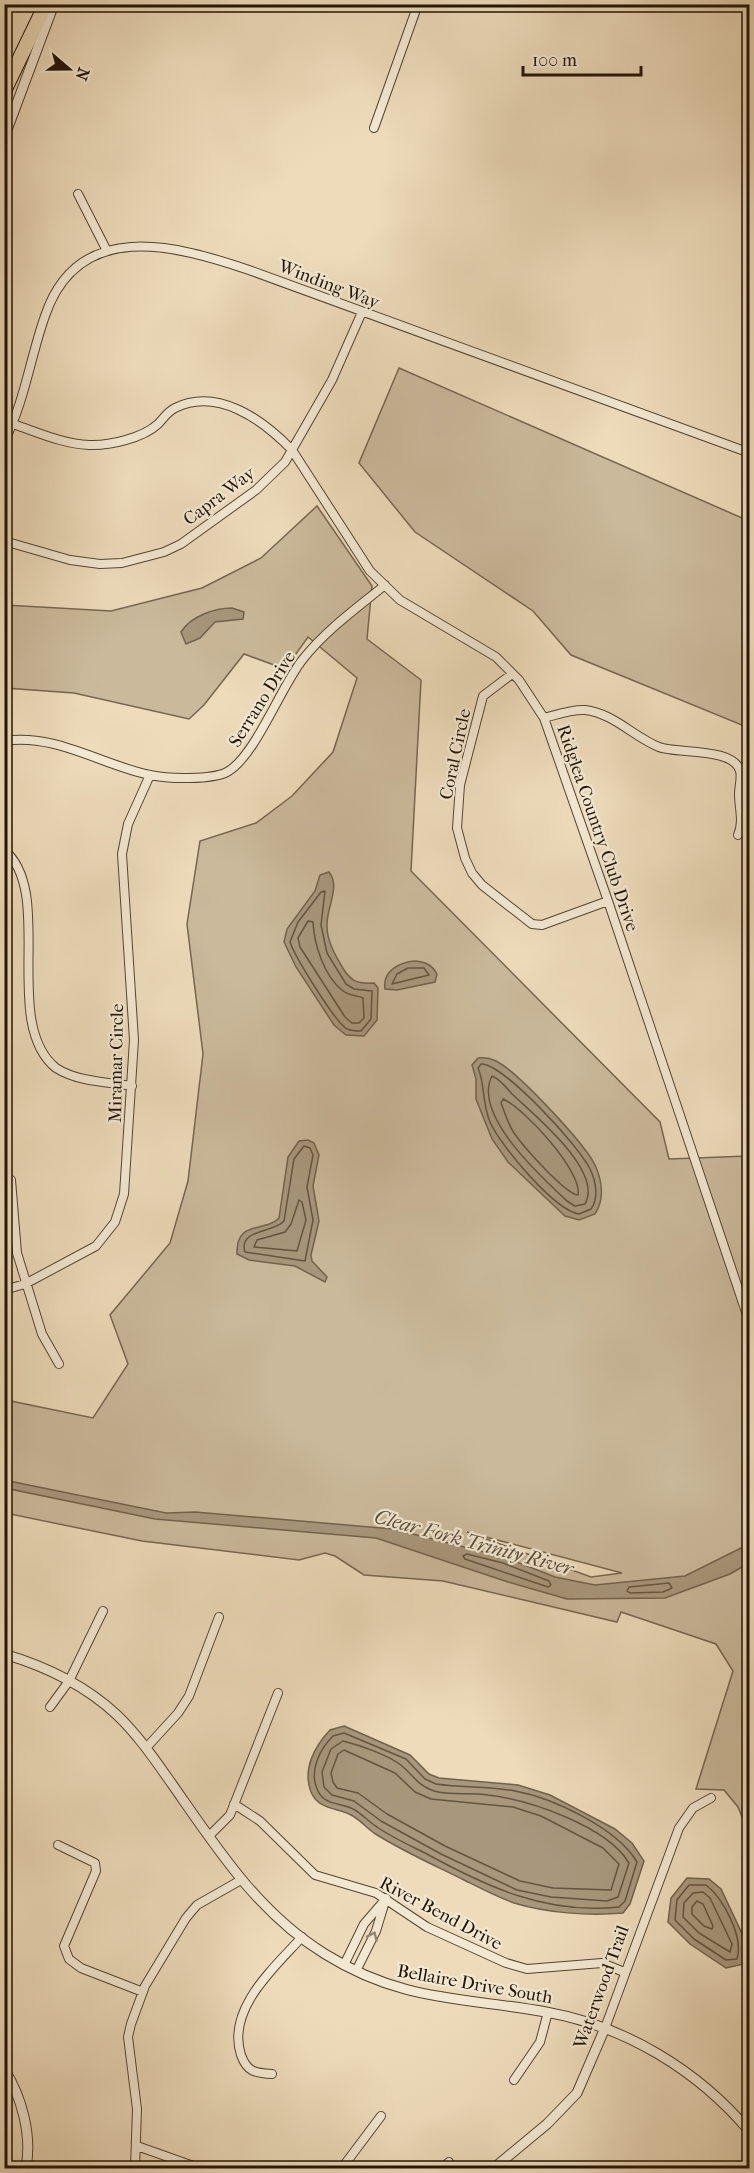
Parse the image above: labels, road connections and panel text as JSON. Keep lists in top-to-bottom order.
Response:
{
  "streets": {
    "street": [
      "Winding Way",
      "Capra Way",
      "Serrano Drive",
      "Coral Circle",
      "Ridglea Country Club Drive",
      "Miramar Circle",
      "River Bend Drive",
      "Bellaire Drive South",
      "Waterwood Trail"
    ]
  },
  "crossings": [
    ["Winding Way", "Capra Way"],
    ["Winding Way", "Ridglea Country Club Drive"],
    ["Capra Way", "Ridglea Country Club Drive"],
    ["Serrano Drive", "Ridglea Country Club Drive"],
    ["Serrano Drive", "Miramar Circle"],
    ["Coral Circle", "Ridglea Country Club Drive"],
    ["River Bend Drive", "Waterwood Trail"],
    ["Bellaire Drive South", "Waterwood Trail"]
  ],
  "water": ["Clear Fork Trinity River"],
  "scale_bar": "100 m",
  "north": "right"
}
